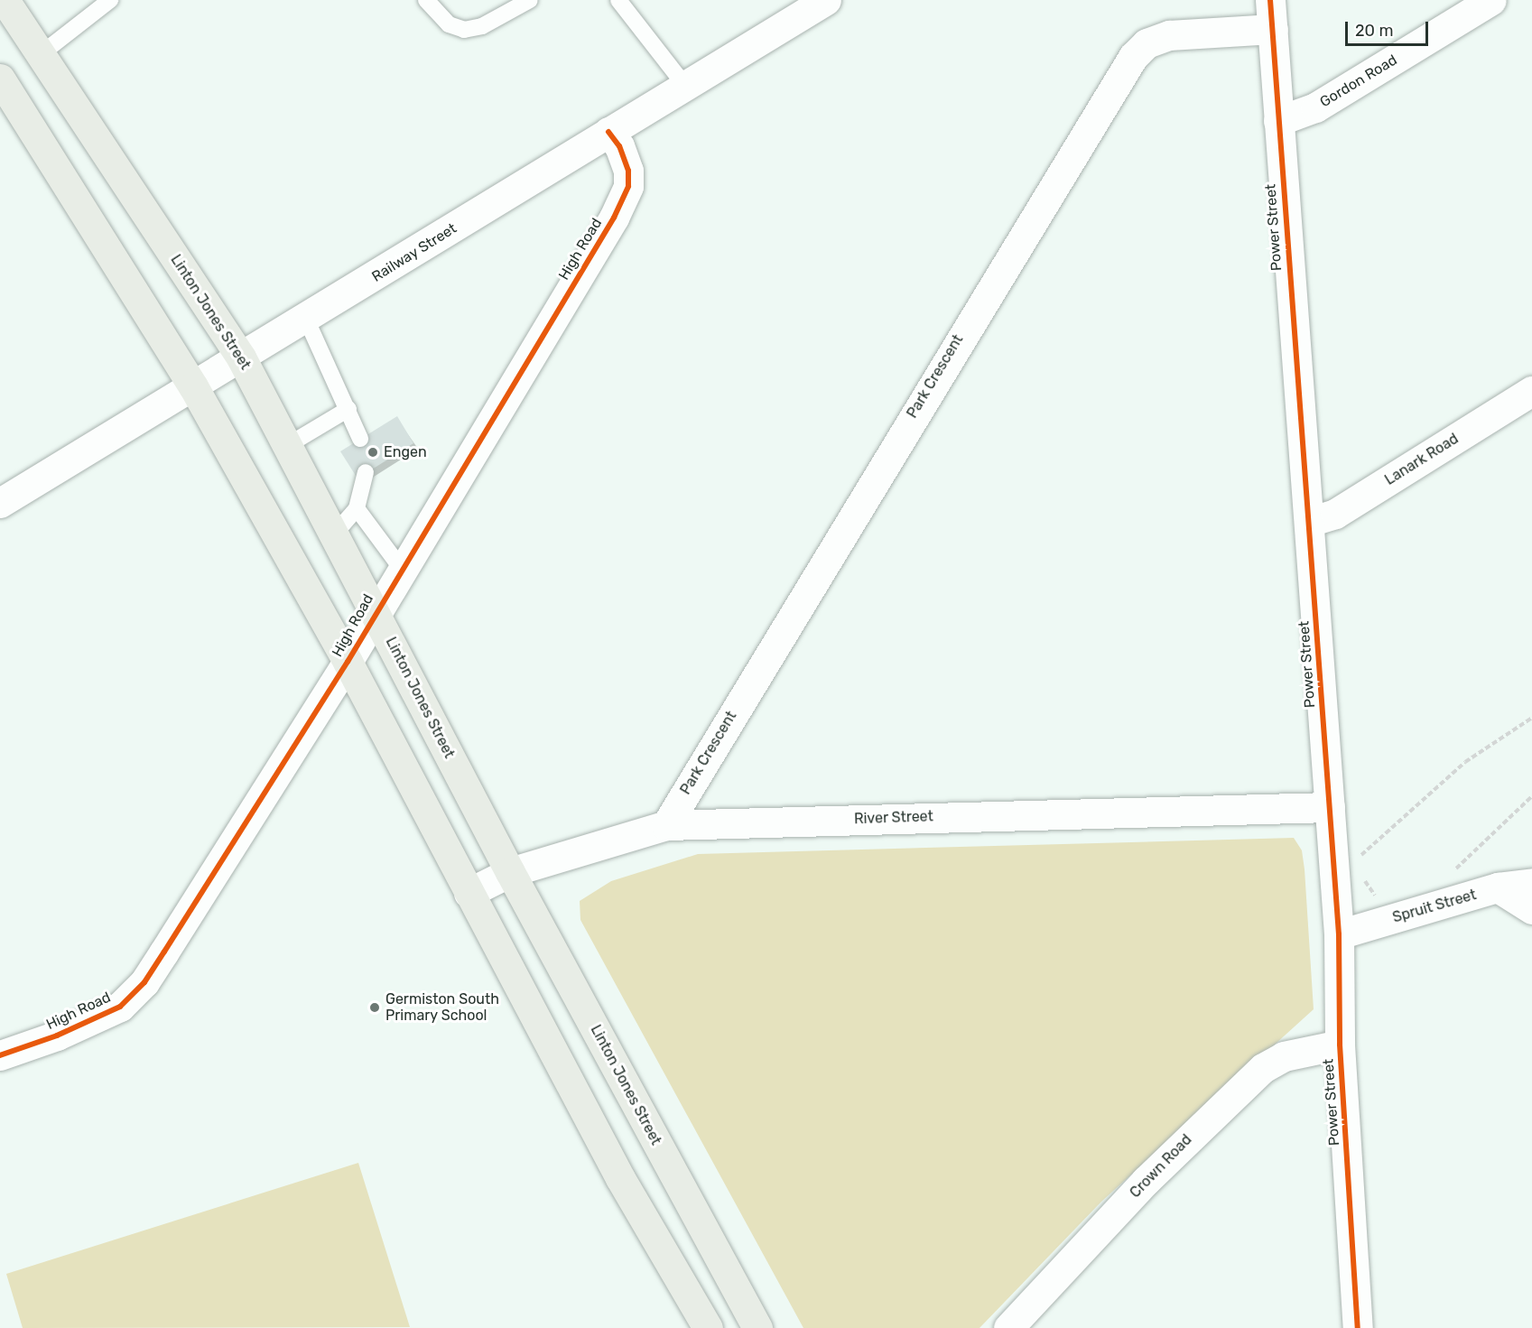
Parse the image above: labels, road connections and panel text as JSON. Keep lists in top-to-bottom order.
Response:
{
  "streets": {
    "main road": ["Linton Jones Street"],
    "street": [
      "Gordon Road",
      "Power Street",
      "High Road",
      "Railway Street",
      "Park Crescent",
      "Lanark Road",
      "River Street",
      "Spruit Street",
      "Crown Road"
    ]
  },
  "crossings": [
    ["Gordon Road", "Power Street"],
    ["Power Street", "Park Crescent"],
    ["Power Street", "Lanark Road"],
    ["Power Street", "River Street"],
    ["Power Street", "Spruit Street"],
    ["Power Street", "Crown Road"],
    ["High Road", "Railway Street"],
    ["High Road", "Linton Jones Street"],
    ["Railway Street", "Linton Jones Street"],
    ["Linton Jones Street", "River Street"],
    ["Park Crescent", "River Street"]
  ],
  "places": ["Engen", "Germiston South Primary School"],
  "scale_bar": "20 m"
}
